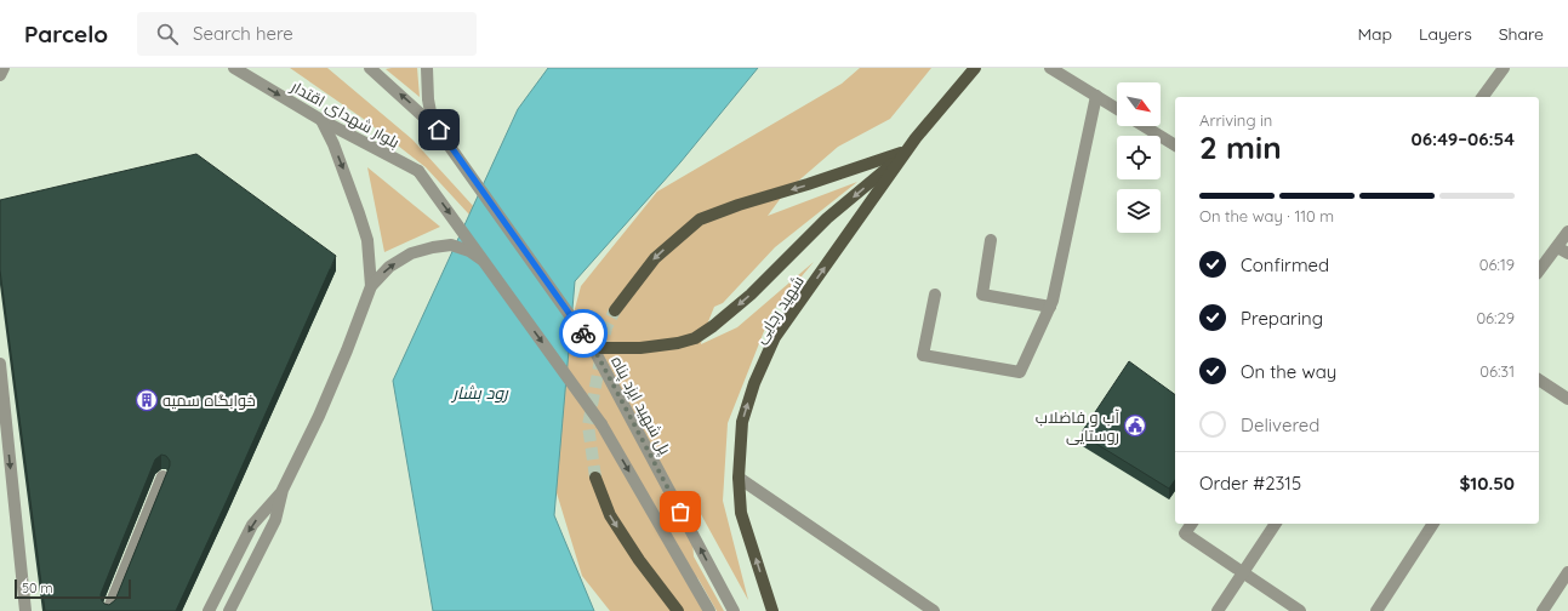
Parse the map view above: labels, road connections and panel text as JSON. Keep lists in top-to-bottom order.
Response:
{
  "streets": {
    "main road": ["شهید رجایی"],
    "street": ["بلوار شهدای اقتدار", "پل شهید ایزد پناه"]
  },
  "one_way": ["بلوار شهدای اقتدار", "شهید رجایی"],
  "water": ["رود بشار"],
  "places": {
    "building": ["خوابگاه سمیه"],
    "public building": ["آب و فاضلاب روستایی"]
  },
  "scale_bar": "50 m",
  "north": "bottom right",
  "page": {
    "header": "Parcelo",
    "search": "Search here",
    "nav": ["Map", "Layers", "Share"],
    "heading": ["2 min", "Arriving in", "06:49–06:54"],
    "panel": ["Order #2315", "$10.50"],
    "bar": "On the way · 110 m",
    "list": [
      ["Confirmed", "06:19"],
      ["Preparing", "06:29"],
      ["On the way", "06:31"],
      "Delivered"
    ],
    "scale": "50 m"
  }
}
